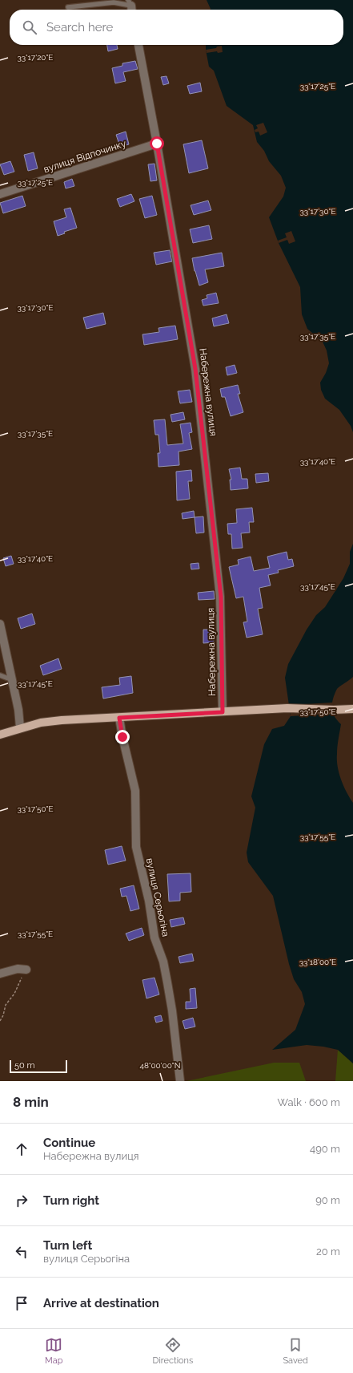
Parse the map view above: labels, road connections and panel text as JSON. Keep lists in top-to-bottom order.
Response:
{
  "streets": {
    "street": ["вулиця Відпочинку", "Набережна вулиця", "вулиця Серьогіна"]
  },
  "crossings": [
    ["вулиця Відпочинку", "Набережна вулиця"]
  ],
  "scale_bar": "50 m",
  "page": {
    "search": "Search here",
    "scale": "50 m",
    "heading": ["8 min", "Walk · 600 m"],
    "list": [
      ["Continue", "Набережна вулиця", "490 m"],
      ["Turn right", "90 m"],
      ["Turn left", "вулиця Серьогіна", "20 m"],
      "Arrive at destination"
    ],
    "nav": ["Map", "Directions", "Saved"]
  },
  "coordinates": [
    "33°17'20\"E",
    "33°17'25\"E",
    "33°17'30\"E",
    "33°17'35\"E",
    "33°17'40\"E",
    "33°17'45\"E",
    "33°17'50\"E",
    "33°17'55\"E",
    "33°18'00\"E",
    "48°00'00\"N"
  ]
}
